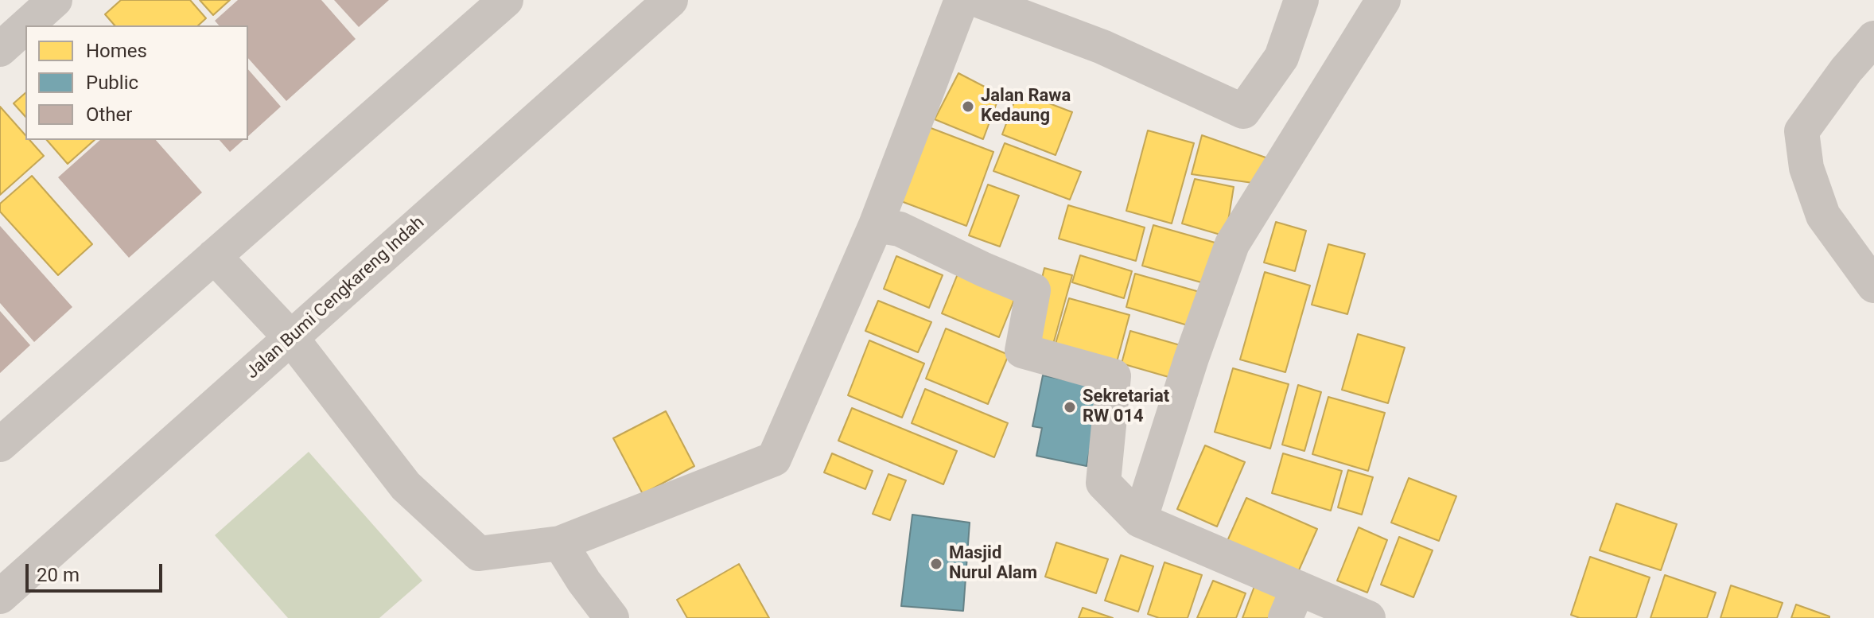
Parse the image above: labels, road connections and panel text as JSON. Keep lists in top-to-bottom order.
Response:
{
  "streets": {
    "street": ["Jalan Bumi Cengkareng Indah"]
  },
  "places": ["Jalan Rawa Kedaung", "Sekretariat RW 014", "Masjid Nurul Alam"],
  "legend": ["Homes", "Public", "Other"],
  "scale_bar": "20 m"
}
